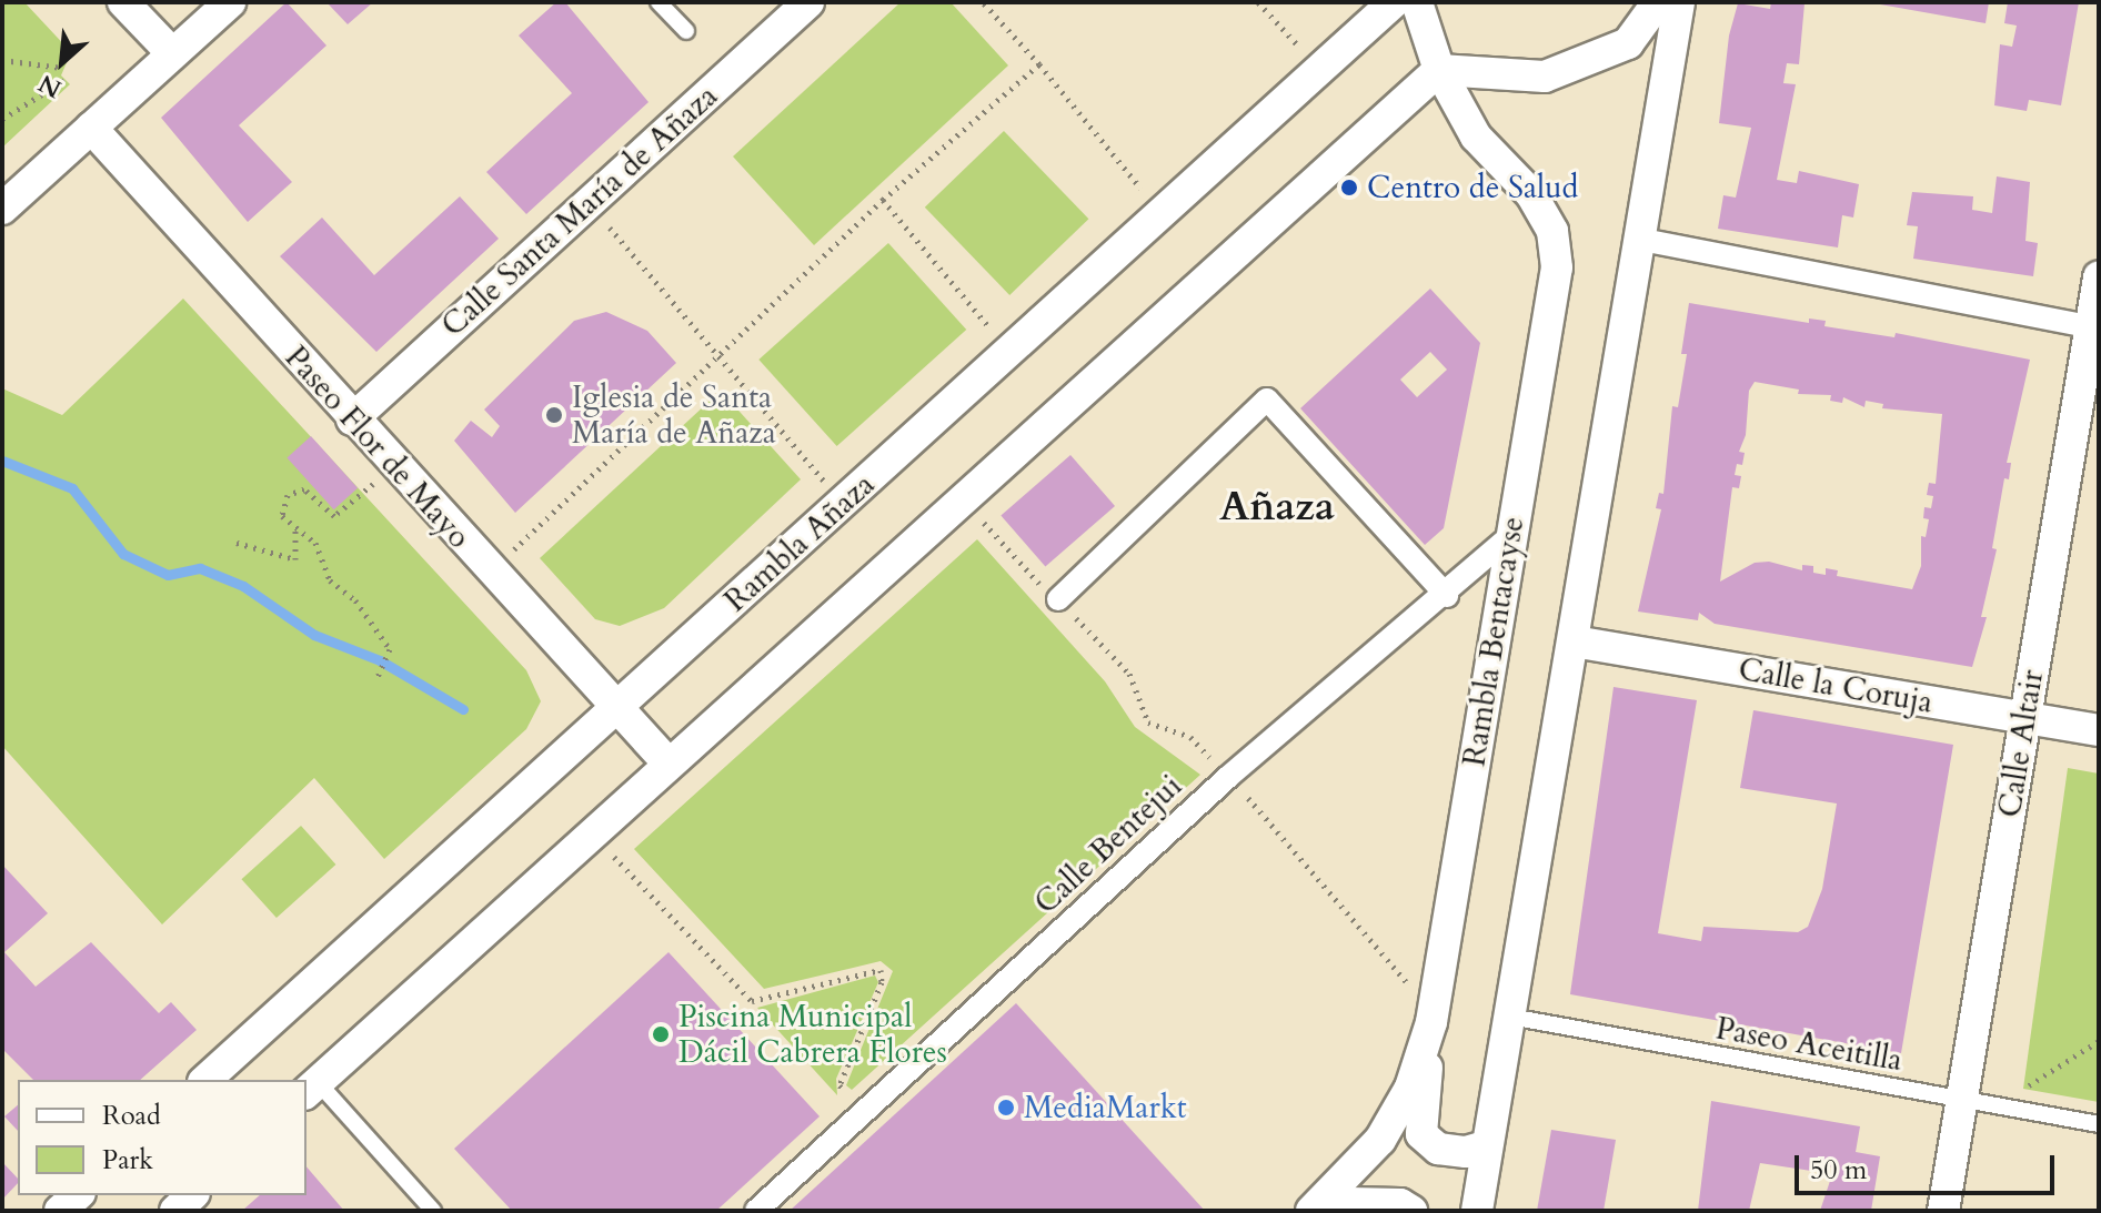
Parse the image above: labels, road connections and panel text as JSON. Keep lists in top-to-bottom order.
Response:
{
  "streets": {
    "street": [
      "Calle Santa María de Añaza",
      "Paseo Flor de Mayo",
      "Rambla Añaza",
      "Rambla Bentacayse",
      "Calle la Coruja",
      "Calle Altair",
      "Calle Bentejui"
    ],
    "lane": ["Paseo Aceitilla"]
  },
  "crossings": [
    ["Calle Santa María de Añaza", "Paseo Flor de Mayo"],
    ["Paseo Flor de Mayo", "Rambla Añaza"],
    ["Rambla Bentacayse", "Calle Bentejui"],
    ["Calle la Coruja", "Calle Altair"],
    ["Calle Altair", "Paseo Aceitilla"]
  ],
  "districts": ["Añaza"],
  "places": [
    "Centro de Salud",
    "Iglesia de Santa María de Añaza",
    "Piscina Municipal Dácil Cabrera Flores",
    "MediaMarkt"
  ],
  "legend": ["Road", "Park"],
  "scale_bar": "50 m",
  "north": "bottom left"
}
